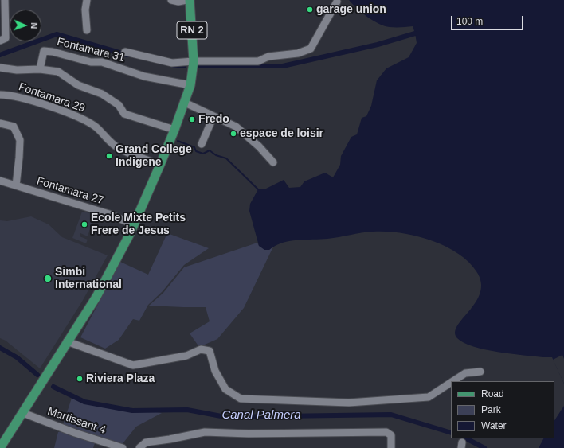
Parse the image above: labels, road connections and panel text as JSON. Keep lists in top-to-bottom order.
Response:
{
  "streets": {
    "main road": ["RN 2"],
    "street": [
      "Fontamara 31",
      "Fontamara 29",
      "Fontamara 27",
      "Martissant 4"
    ]
  },
  "crossings": [
    ["RN 2", "Fontamara 31"],
    ["RN 2", "Fontamara 29"],
    ["RN 2", "Fontamara 27"],
    ["RN 2", "Martissant 4"]
  ],
  "water": ["Canal Palmera"],
  "places": [
    "garage union",
    "Fredo",
    "espace de loisir",
    "Grand College Indigene",
    "Ecole Mixte Petits Frere de Jesus",
    "Simbi International",
    "Riviera Plaza"
  ],
  "legend": ["Road", "Park", "Water"],
  "scale_bar": "100 m",
  "north": "right"
}
